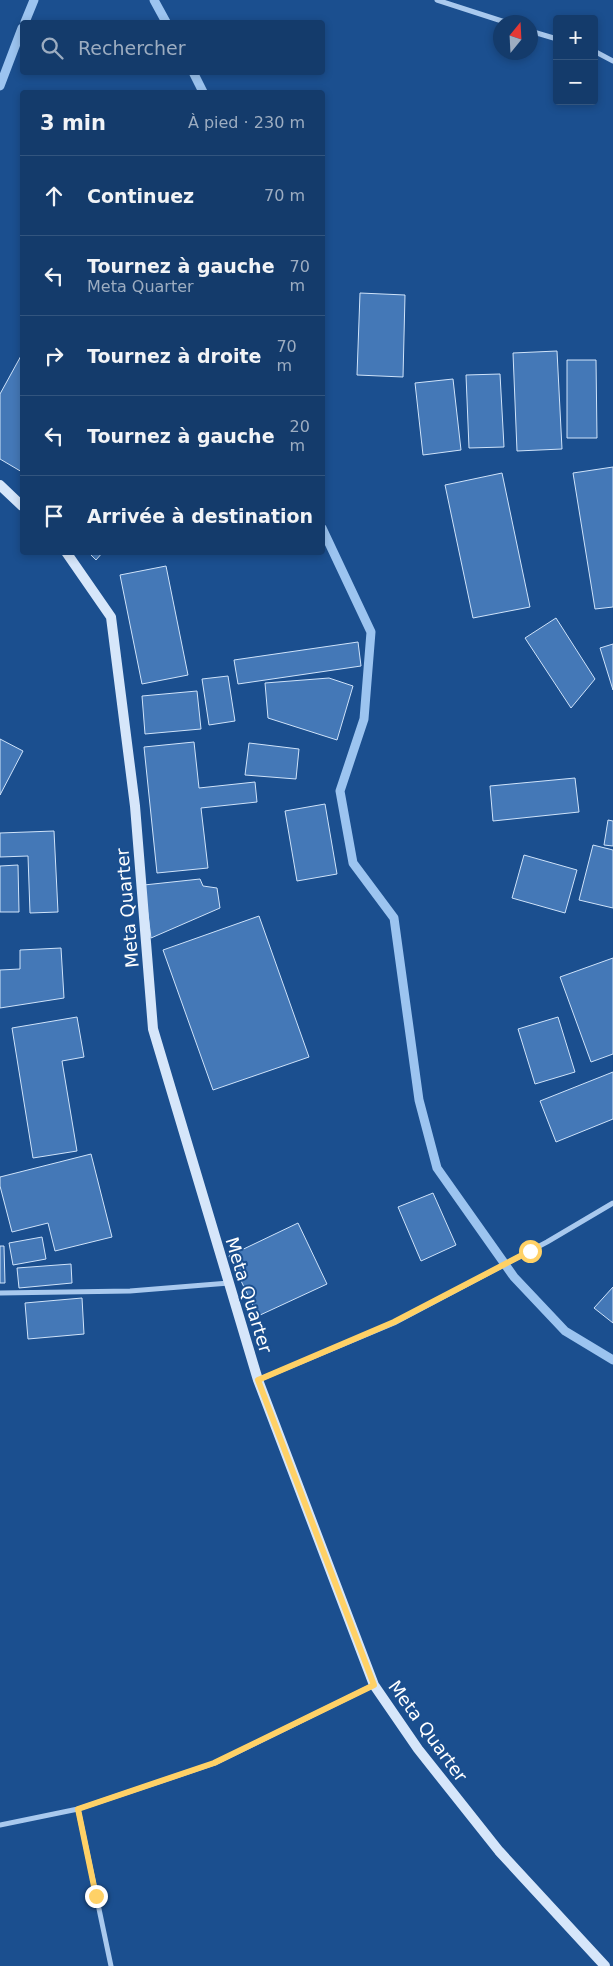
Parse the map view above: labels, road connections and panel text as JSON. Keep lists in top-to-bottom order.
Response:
{
  "streets": {
    "main road": ["Meta Quarter"]
  },
  "north": "top",
  "page": {
    "map_buttons": ["+", "−"],
    "search": "Rechercher",
    "heading": ["3 min", "À pied · 230 m"],
    "list": [
      ["Continuez", "70 m"],
      ["Tournez à gauche", "Meta Quarter", "70 m"],
      ["Tournez à droite", "70 m"],
      ["Tournez à gauche", "20 m"],
      "Arrivée à destination"
    ]
  }
}
